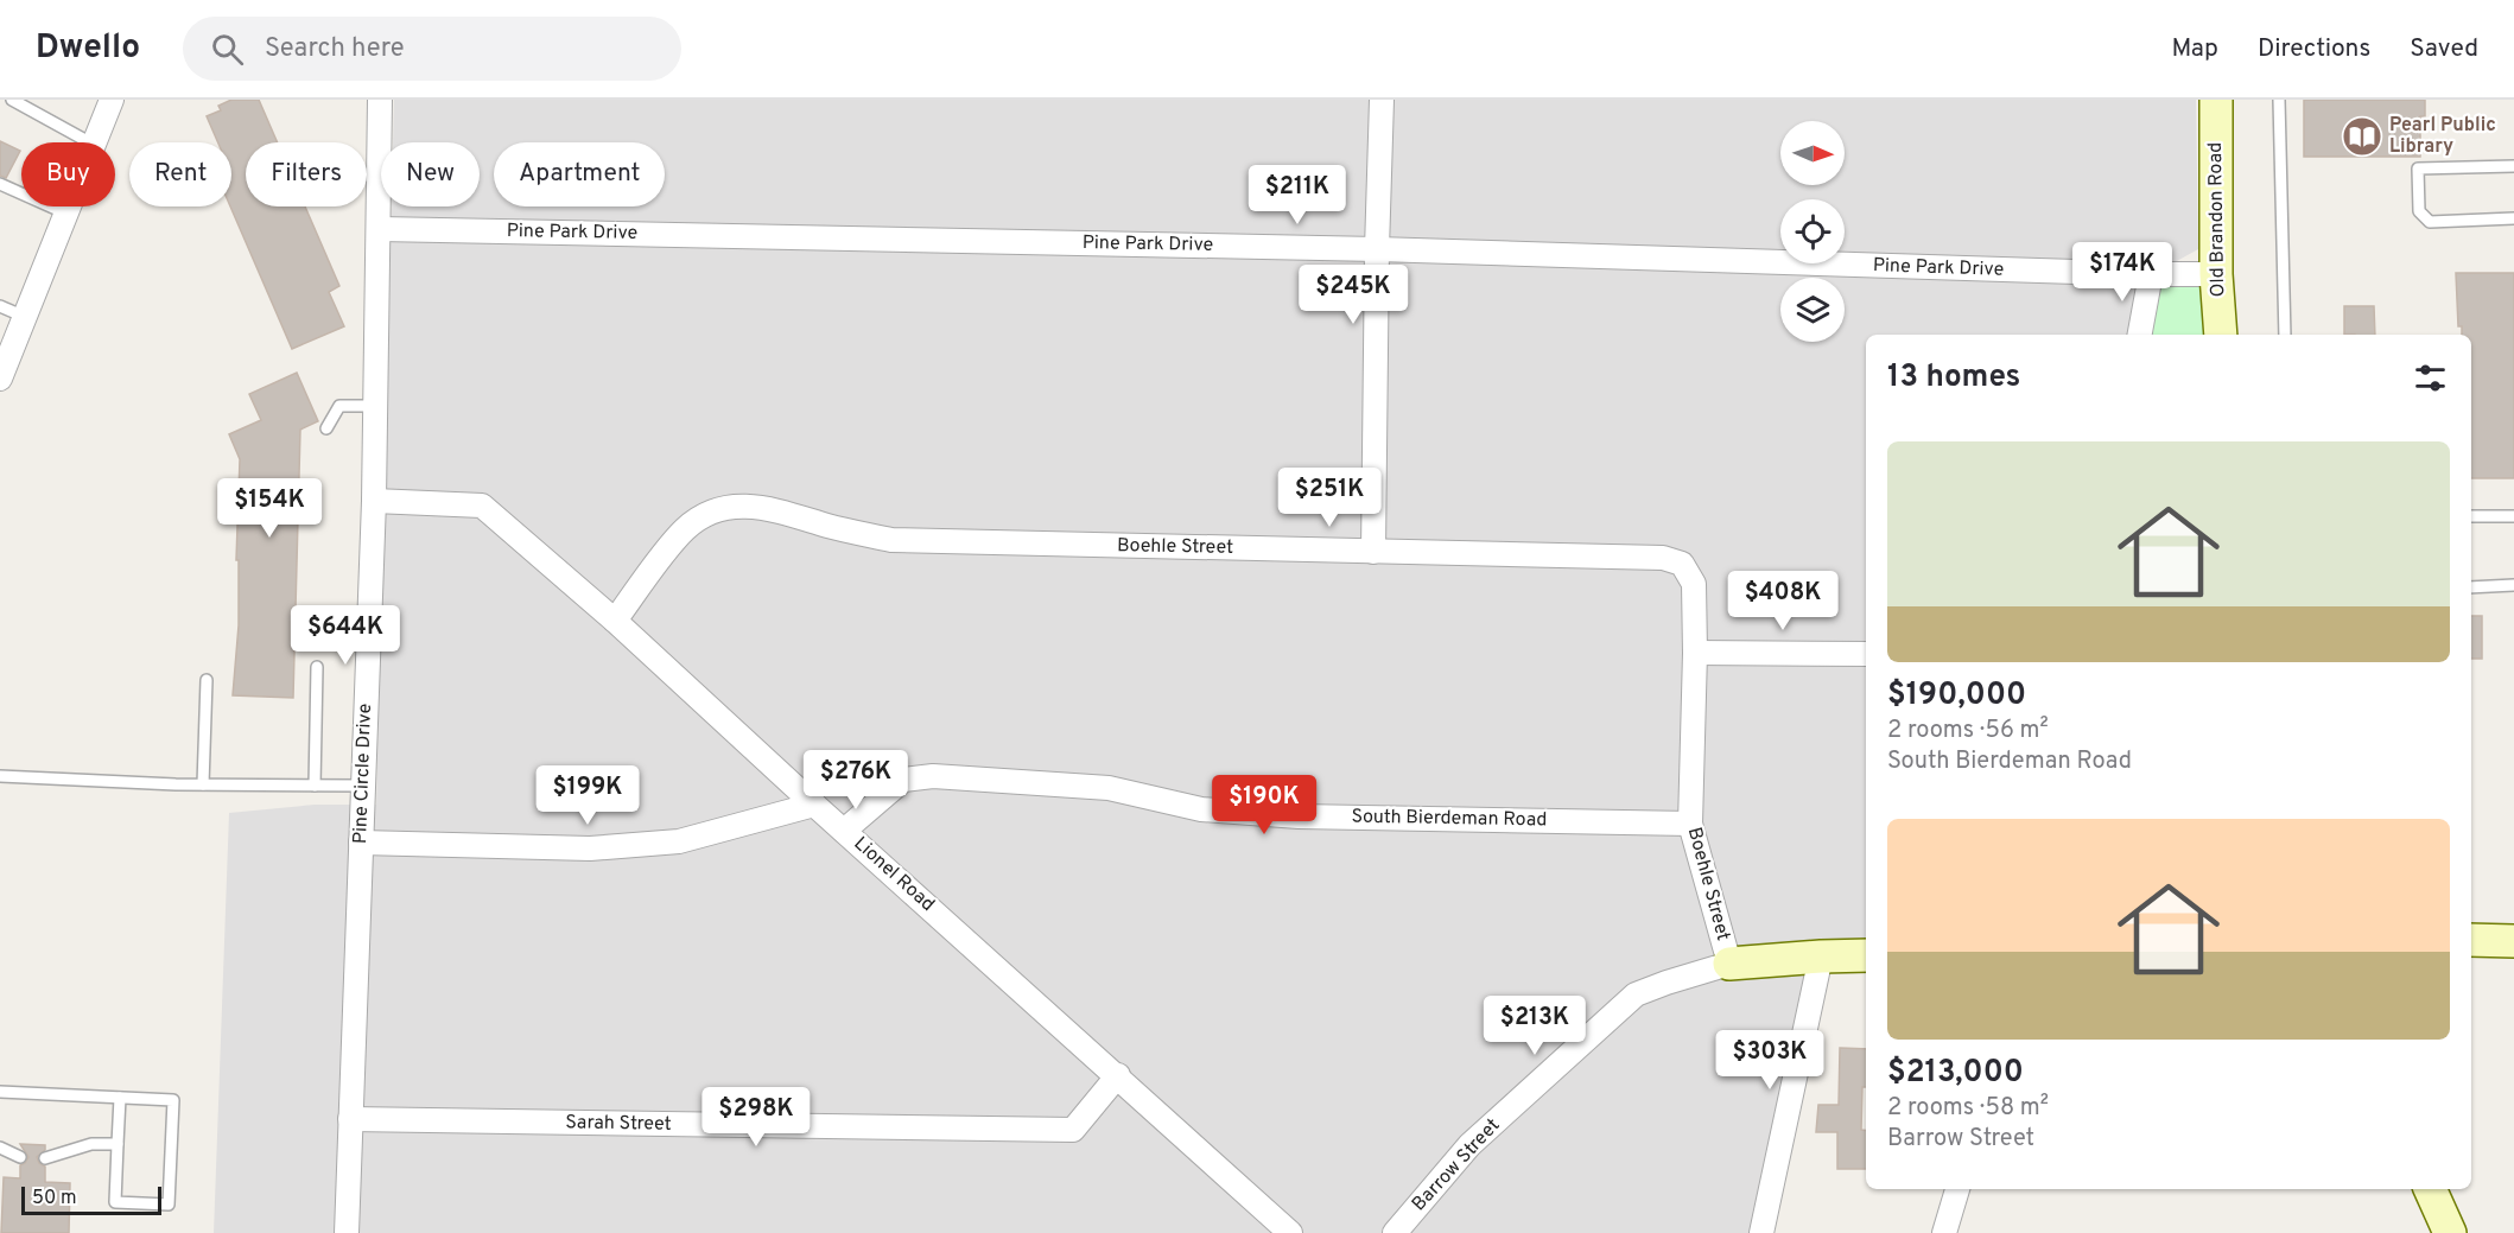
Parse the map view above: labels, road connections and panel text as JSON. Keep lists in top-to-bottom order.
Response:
{
  "streets": {
    "street": [
      "Old Brandon Road",
      "Pine Park Drive",
      "Boehle Street",
      "Pine Circle Drive",
      "South Bierdeman Road",
      "Lionel Road",
      "Sarah Street",
      "Barrow Street"
    ]
  },
  "crossings": [
    ["Old Brandon Road", "Pine Park Drive"],
    ["Pine Park Drive", "Pine Circle Drive"],
    ["Boehle Street", "South Bierdeman Road"],
    ["Boehle Street", "Lionel Road"],
    ["Boehle Street", "Barrow Street"],
    ["Pine Circle Drive", "Lionel Road"],
    ["Pine Circle Drive", "Sarah Street"],
    ["South Bierdeman Road", "Lionel Road"],
    ["Lionel Road", "Sarah Street"]
  ],
  "places": {
    "library": ["Pearl Public Library"]
  },
  "scale_bar": "50 m",
  "north": "right",
  "page": {
    "header": "Dwello",
    "search": "Search here",
    "nav": ["Map", "Directions", "Saved"],
    "chip": [
      "Buy",
      "Rent",
      "Filters",
      "New",
      "Apartment"
    ],
    "price": [
      "$211K",
      "$174K",
      "$245K",
      "$251K",
      "$154K",
      "$408K",
      "$644K",
      "$276K",
      "$199K",
      "$190K",
      "$213K",
      "$303K",
      "$298K"
    ],
    "heading": "13 homes",
    "list": [
      {
        "name": "$190,000",
        "note": "2 rooms · 56 m² · South Bierdeman Road"
      },
      {
        "name": "$213,000",
        "note": "2 rooms · 58 m² · Barrow Street"
      }
    ],
    "scale": "50 m"
  }
}
